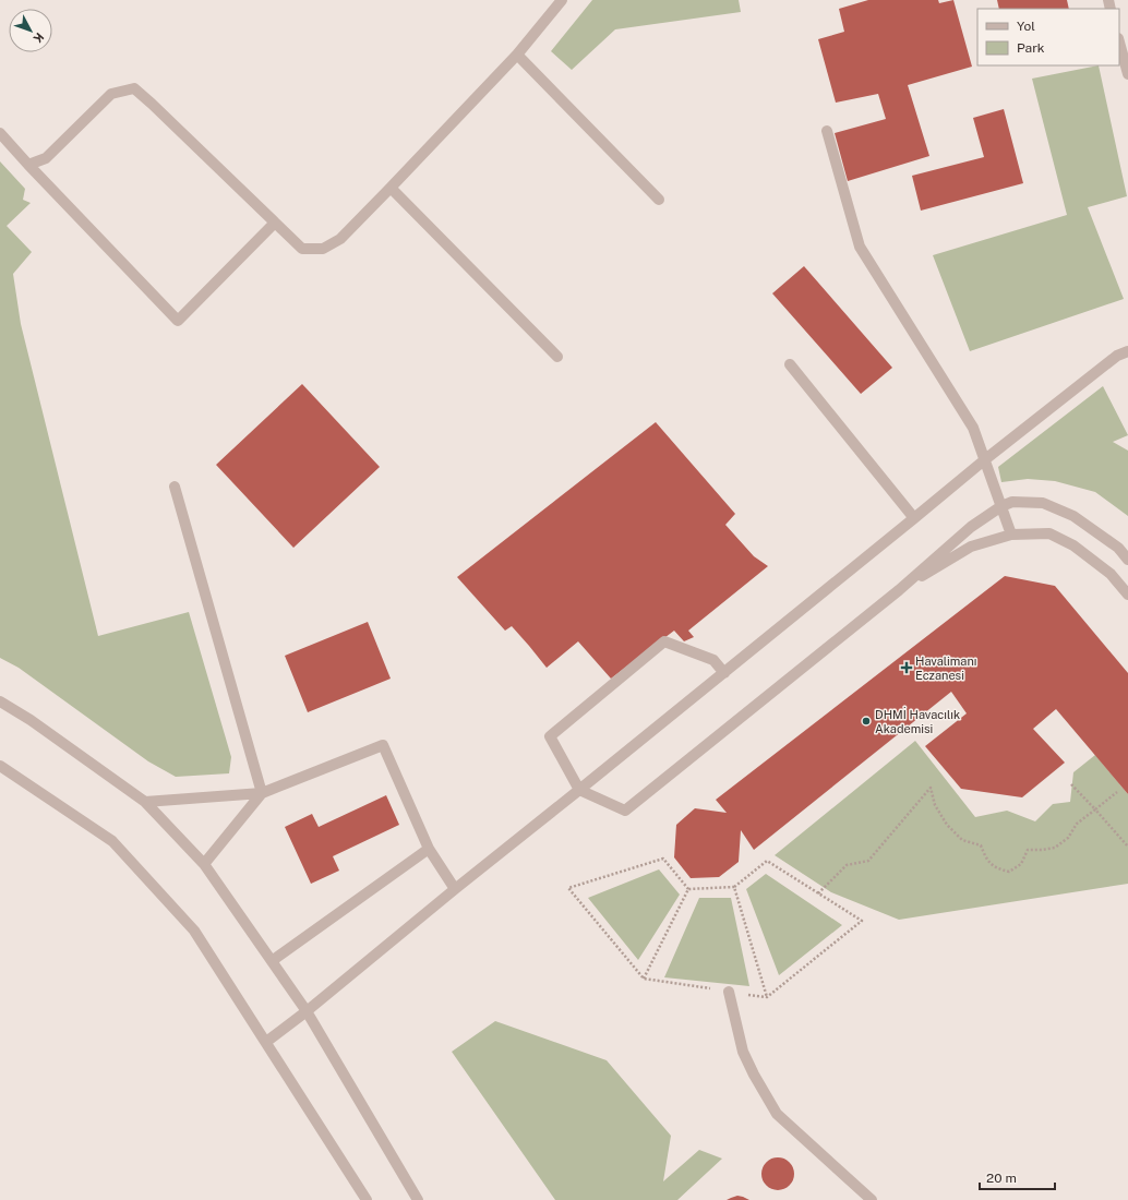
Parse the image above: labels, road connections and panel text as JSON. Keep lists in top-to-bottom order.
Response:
{
  "places": {
    "health": ["Havalimanı Eczanesi"],
    "other": ["DHMİ Havacılık Akademisi"]
  },
  "legend": ["Yol", "Park"],
  "scale_bar": "20 m",
  "north": "bottom right"
}
